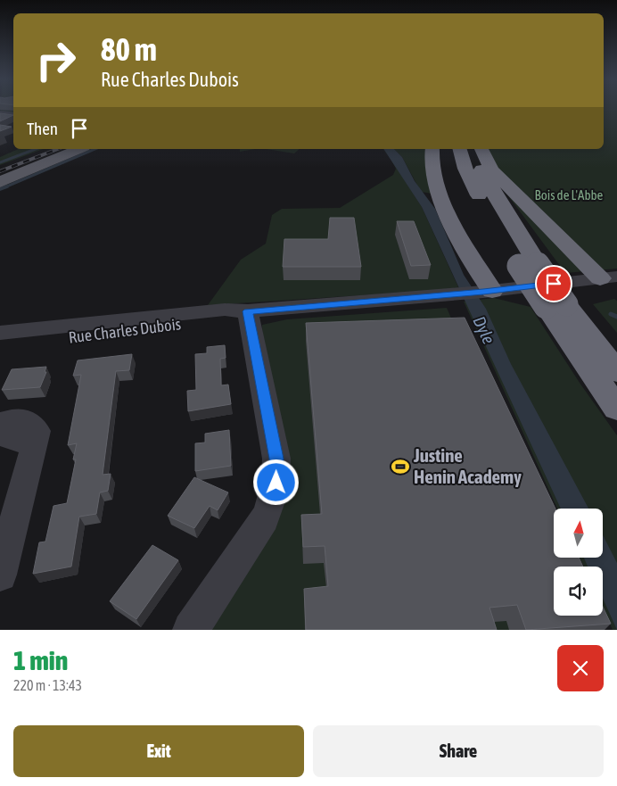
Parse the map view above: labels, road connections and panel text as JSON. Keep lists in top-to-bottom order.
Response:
{
  "streets": {
    "street": ["Rue Charles Dubois"]
  },
  "water": ["Dyle"],
  "parks": ["Bois de L'Abbe"],
  "places": {
    "sports": ["Justine Henin Academy"]
  },
  "north": "top",
  "page": {
    "turn": ["80 m", "Rue Charles Dubois"],
    "then": "Then",
    "heading": ["1 min", "220 m · 13:43"],
    "buttons": ["Exit", "Share"]
  }
}
